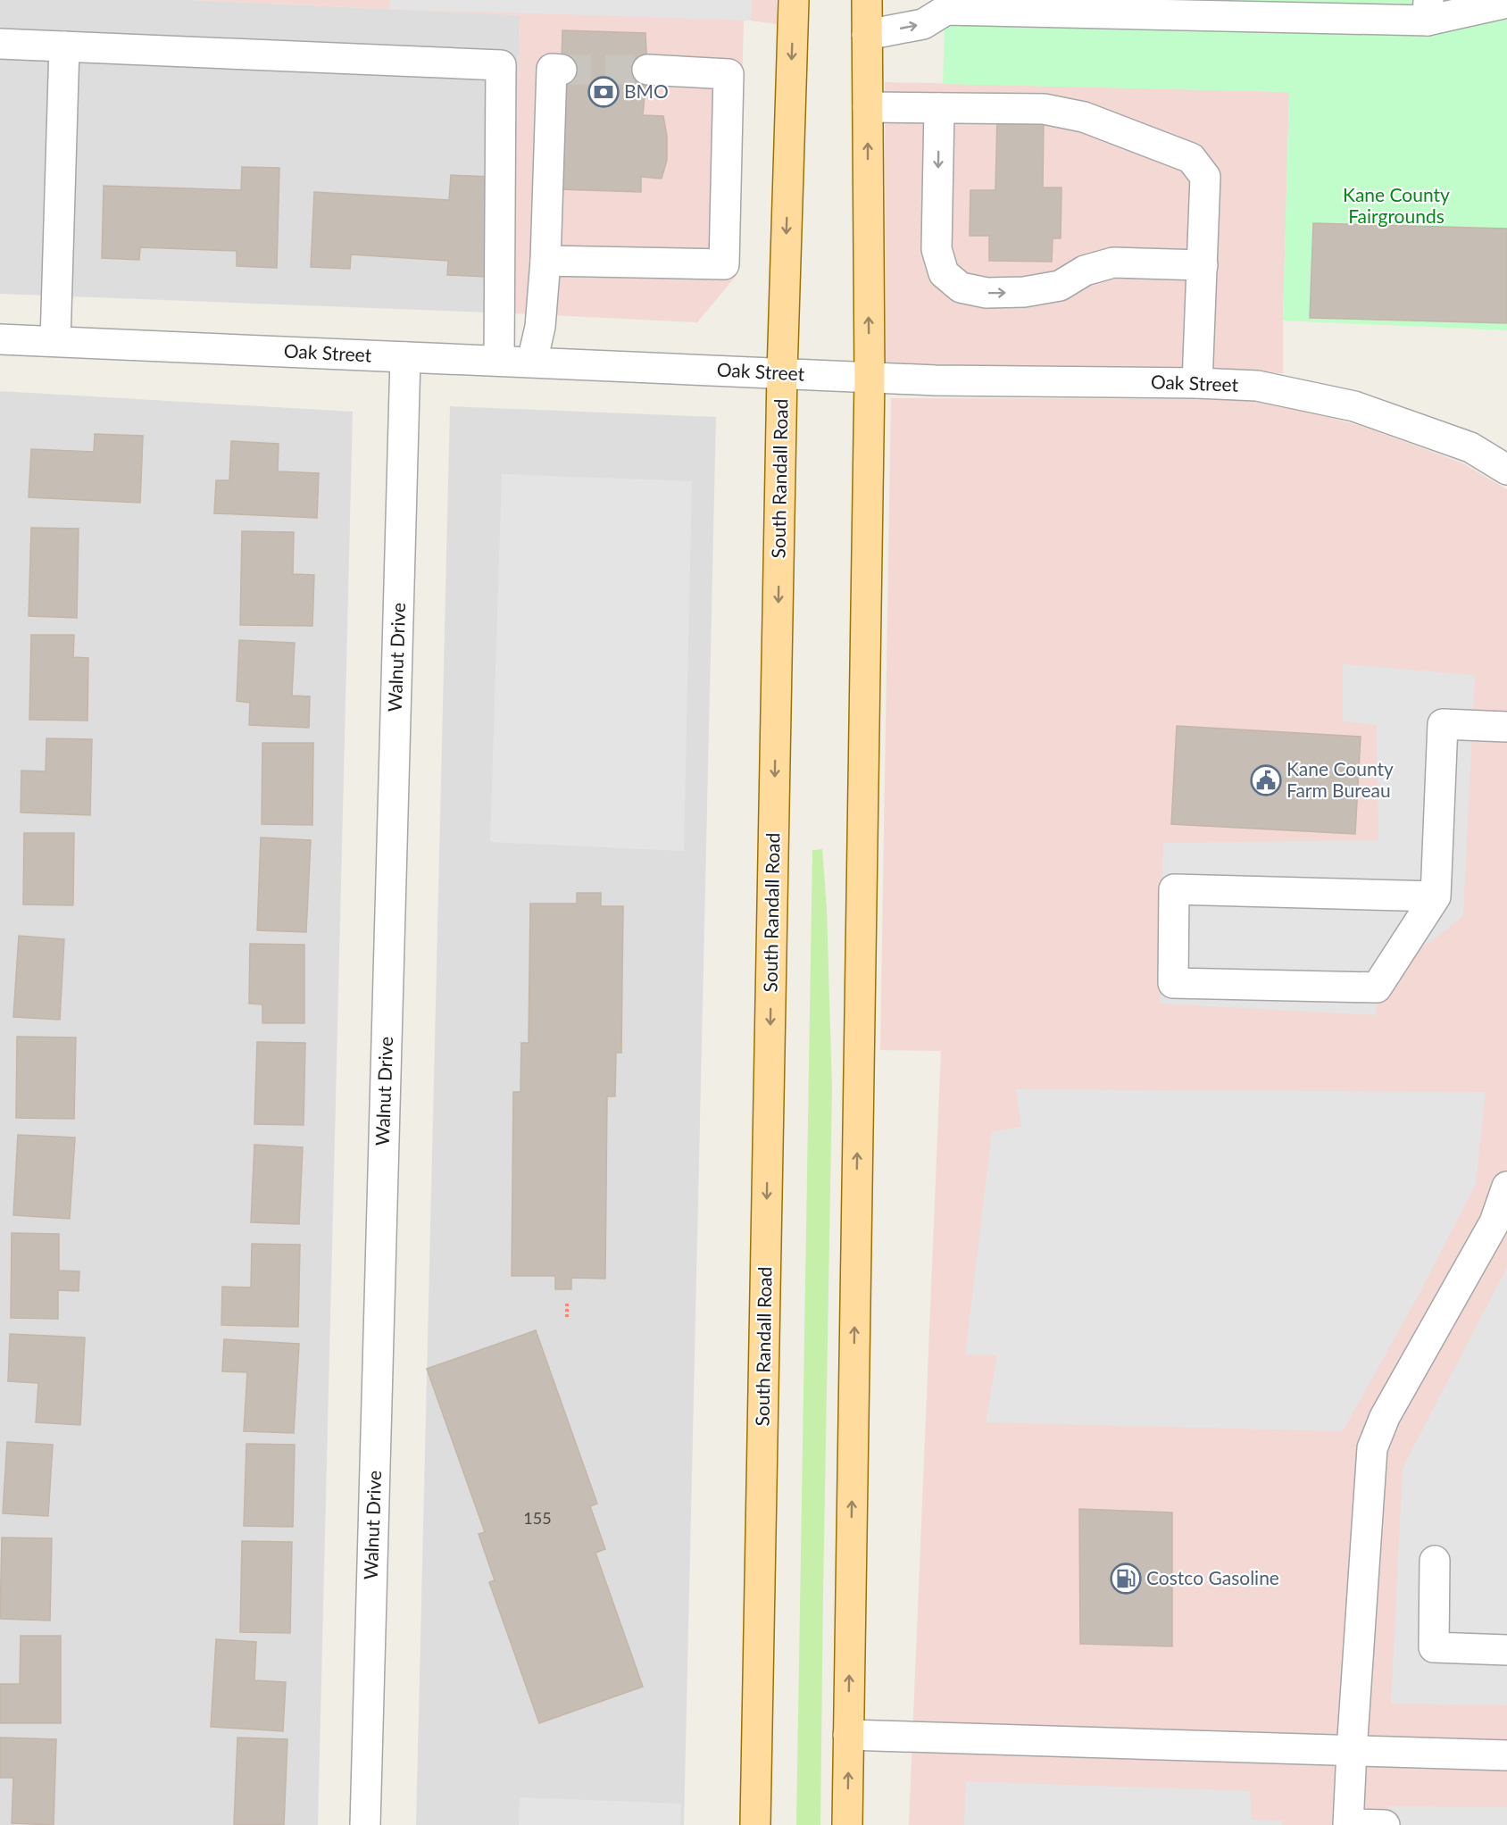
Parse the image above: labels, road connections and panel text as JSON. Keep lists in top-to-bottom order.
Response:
{
  "streets": {
    "main road": ["South Randall Road"],
    "street": ["Oak Street", "Walnut Drive"]
  },
  "crossings": [
    ["Oak Street", "South Randall Road"],
    ["Oak Street", "Walnut Drive"]
  ],
  "parks": ["Kane County Fairgrounds"],
  "places": {
    "bank": ["BMO"],
    "public building": ["Kane County Farm Bureau"],
    "fuel station": ["Costco Gasoline"]
  },
  "house_numbers": ["155"]
}
